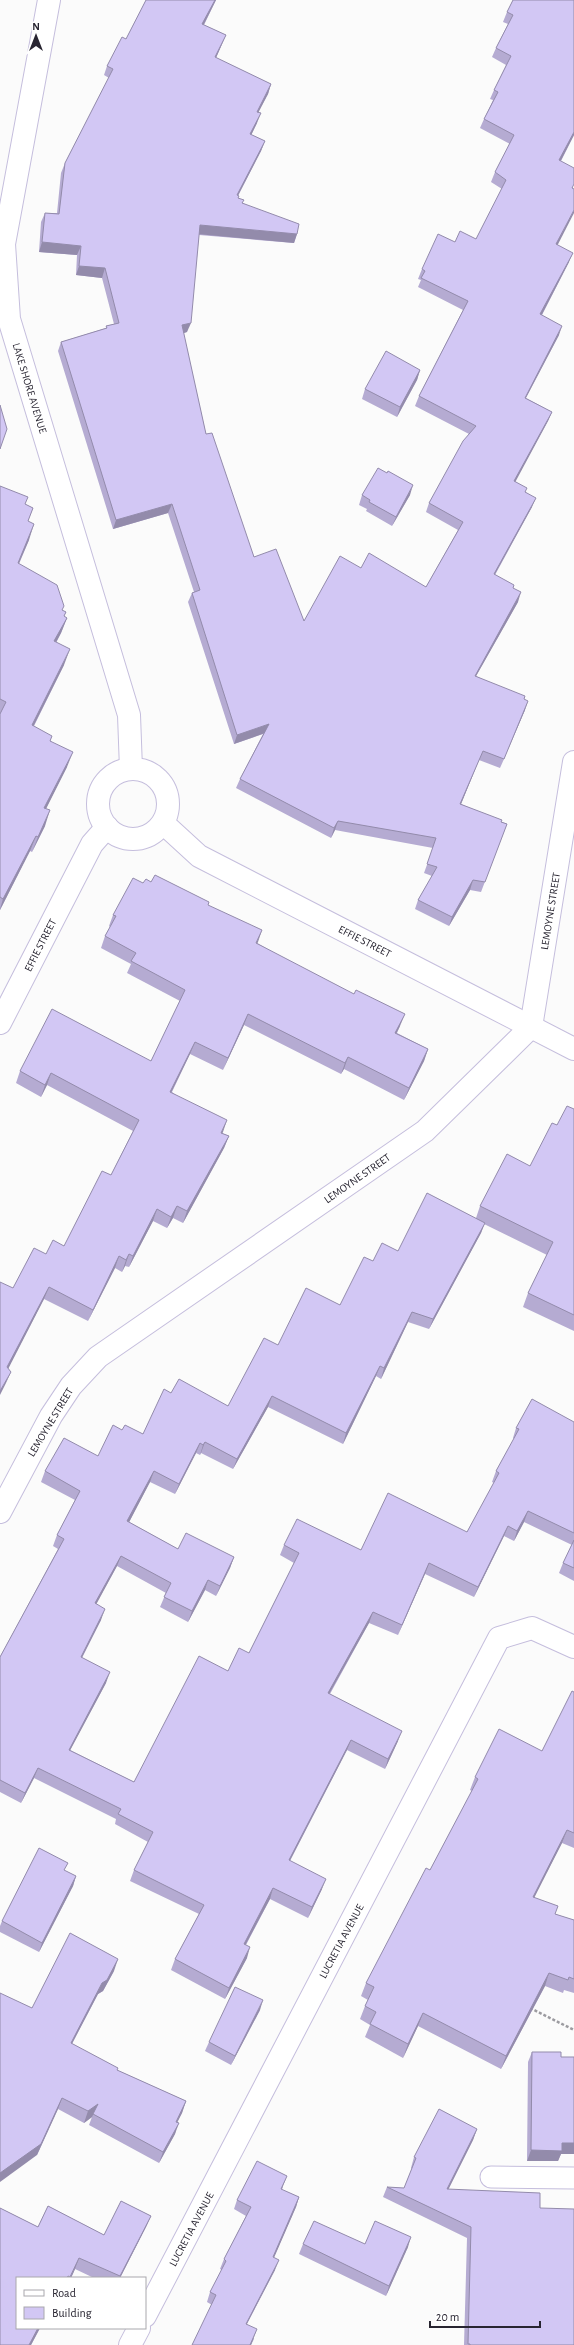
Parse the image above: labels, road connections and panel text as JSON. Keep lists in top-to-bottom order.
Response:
{
  "streets": {
    "street": [
      "LAKE SHORE AVENUE",
      "LEMOYNE STREET",
      "EFFIE STREET",
      "LUCRETIA AVENUE"
    ]
  },
  "crossings": [
    ["LAKE SHORE AVENUE", "EFFIE STREET"],
    ["LEMOYNE STREET", "EFFIE STREET"]
  ],
  "legend": ["Road", "Building"],
  "scale_bar": "20 m",
  "north": "top"
}
